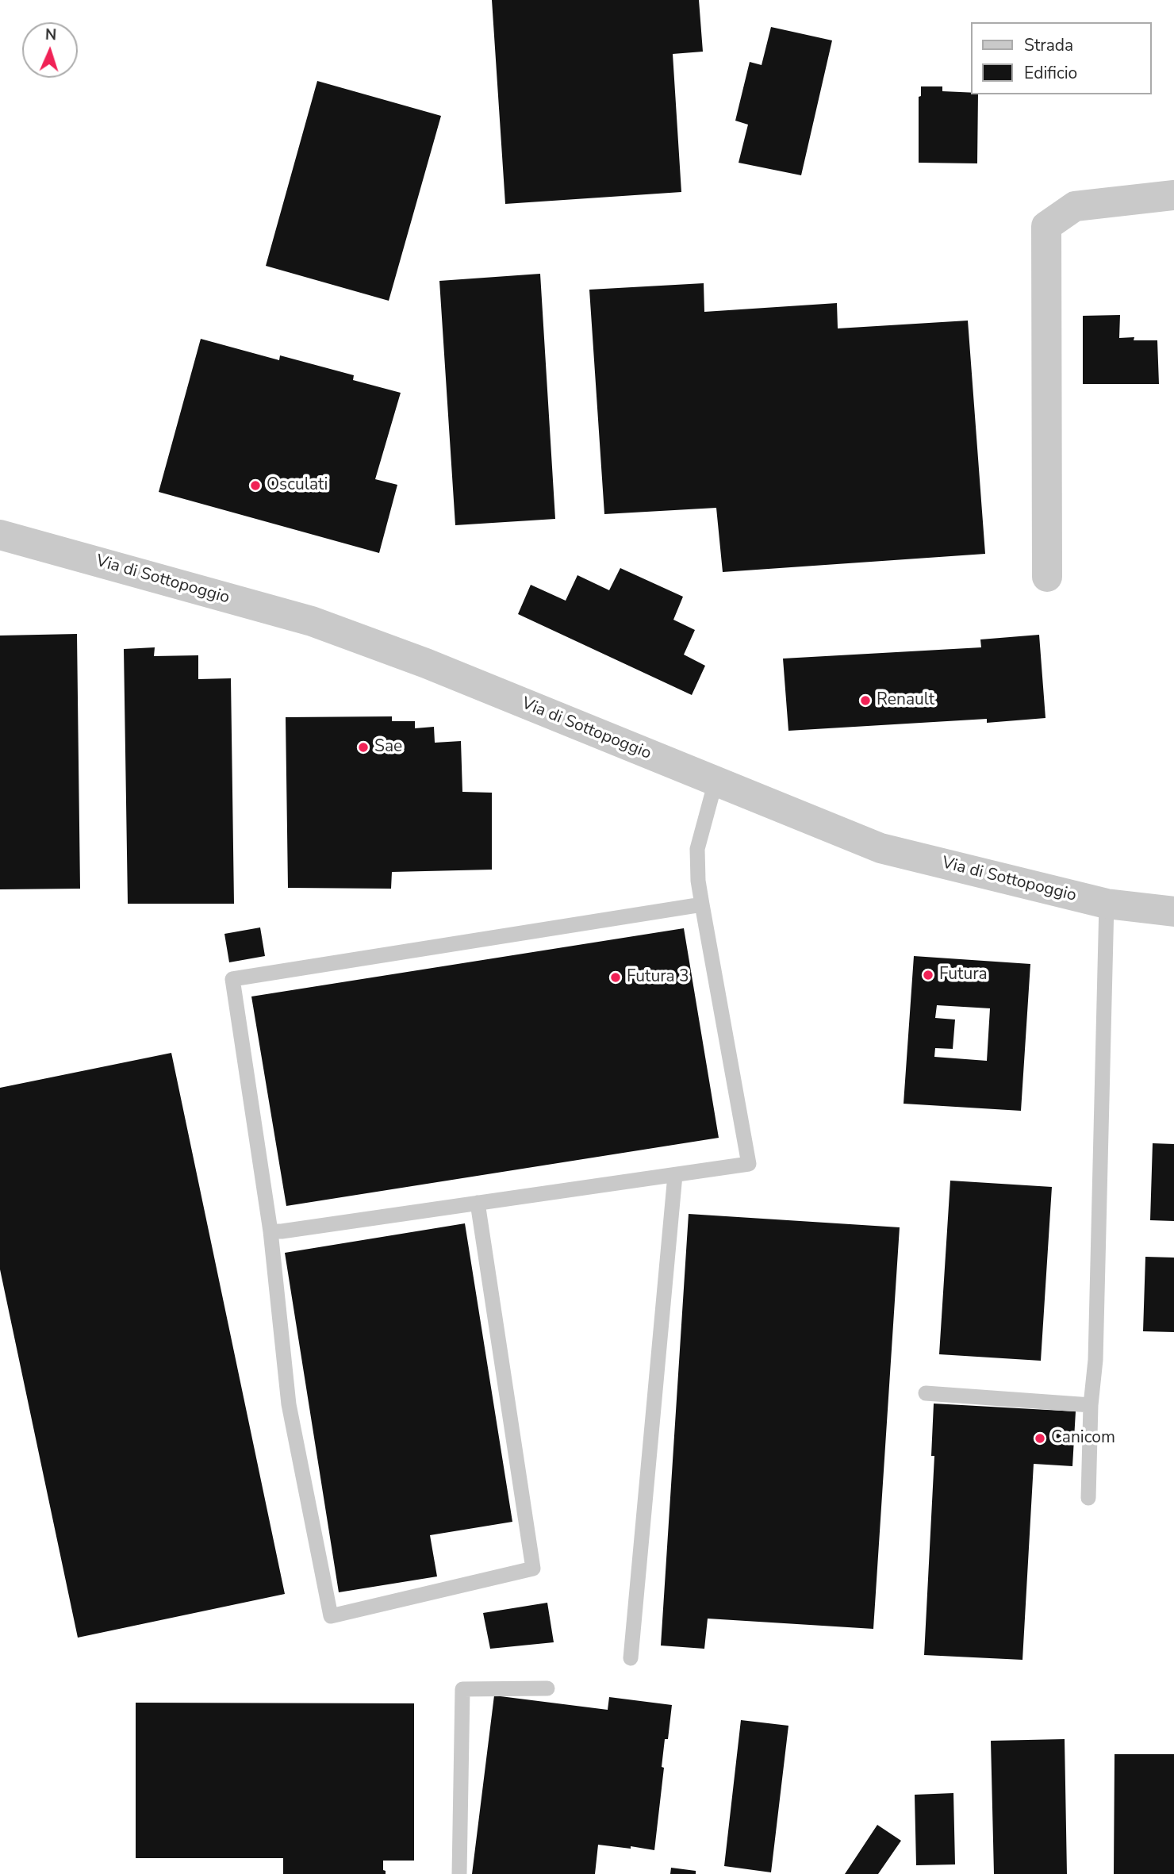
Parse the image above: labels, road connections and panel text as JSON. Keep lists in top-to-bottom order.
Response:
{
  "streets": {
    "street": ["Via di Sottopoggio"]
  },
  "places": [
    "Osculati",
    "Renault",
    "Sae",
    "Futura",
    "Futura 3",
    "Canicom"
  ],
  "legend": ["Strada", "Edificio"],
  "north": "top"
}
